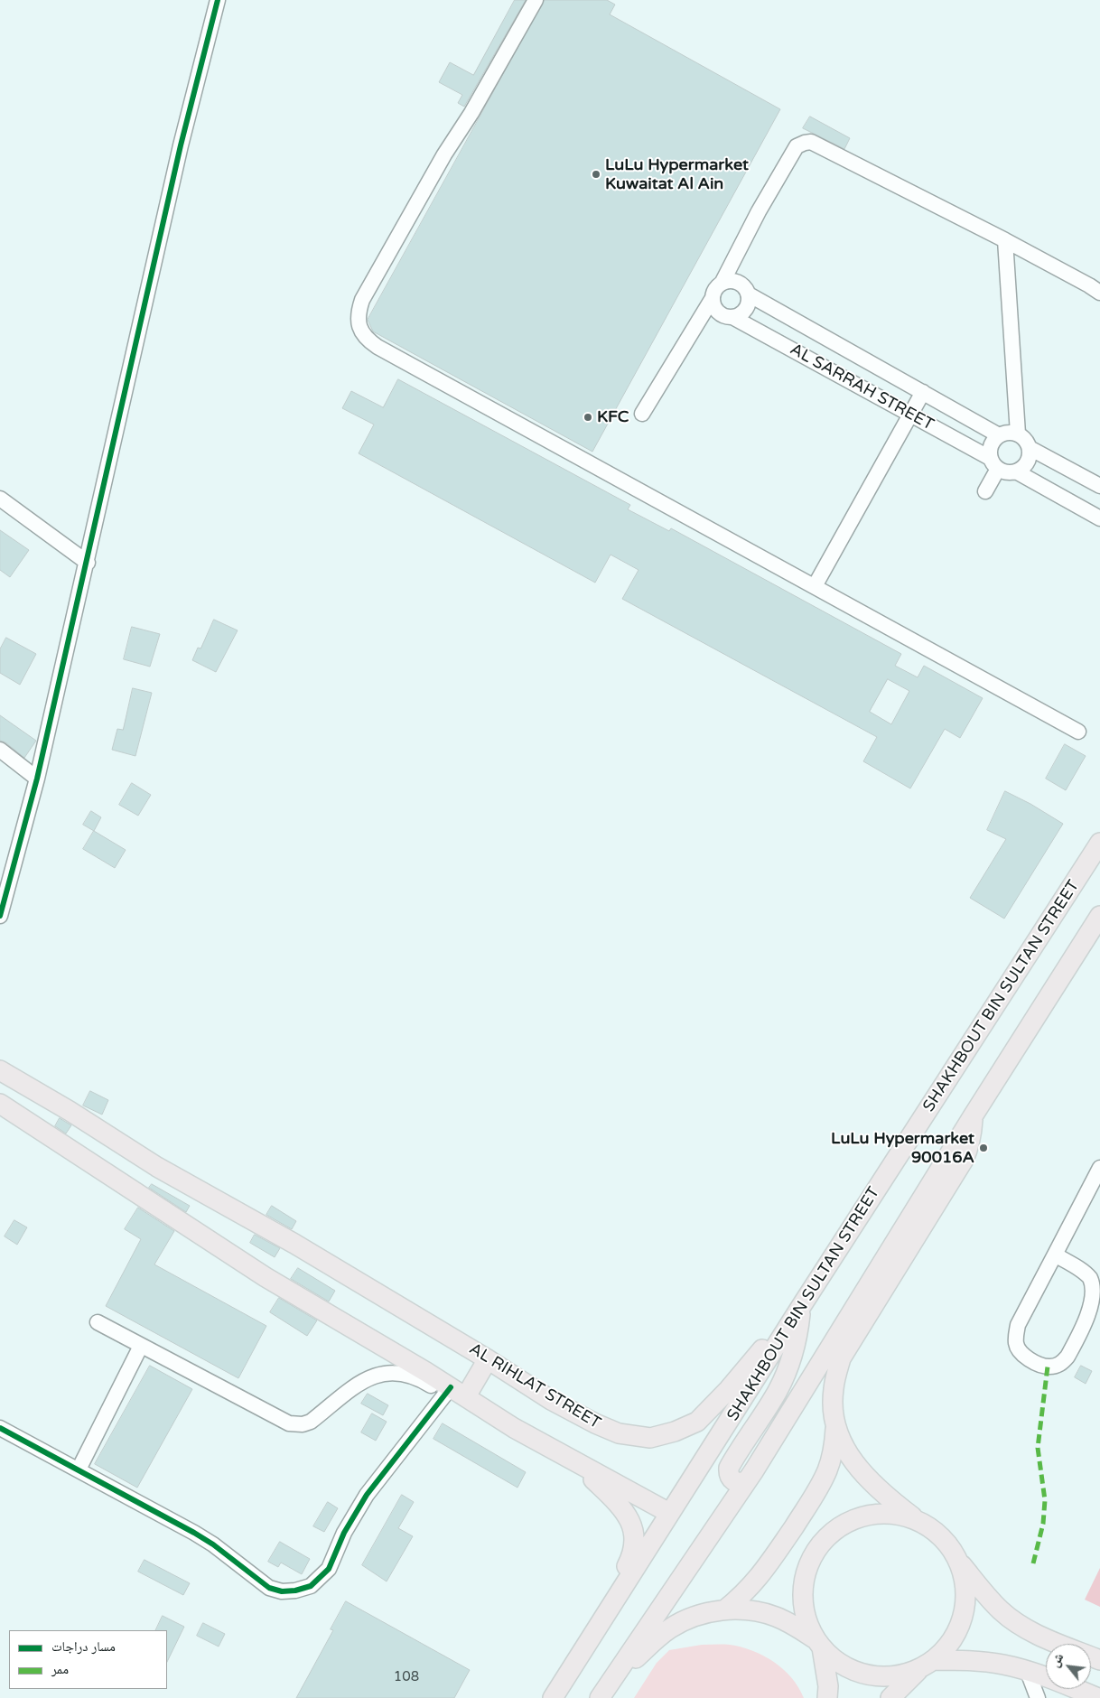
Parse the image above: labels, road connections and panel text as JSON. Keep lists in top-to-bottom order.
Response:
{
  "streets": {
    "main road": ["SHAKHBOUT BIN SULTAN STREET", "AL RIHLAT STREET"],
    "street": ["AL SARRAH STREET"]
  },
  "crossings": [
    ["SHAKHBOUT BIN SULTAN STREET", "AL RIHLAT STREET"]
  ],
  "places": ["LuLu Hypermarket Kuwaitat Al Ain", "KFC", "LuLu Hypermarket 90016A"],
  "house_numbers": ["108"],
  "legend": ["مسار دراجات", "ممر"],
  "north": "top left"
}
